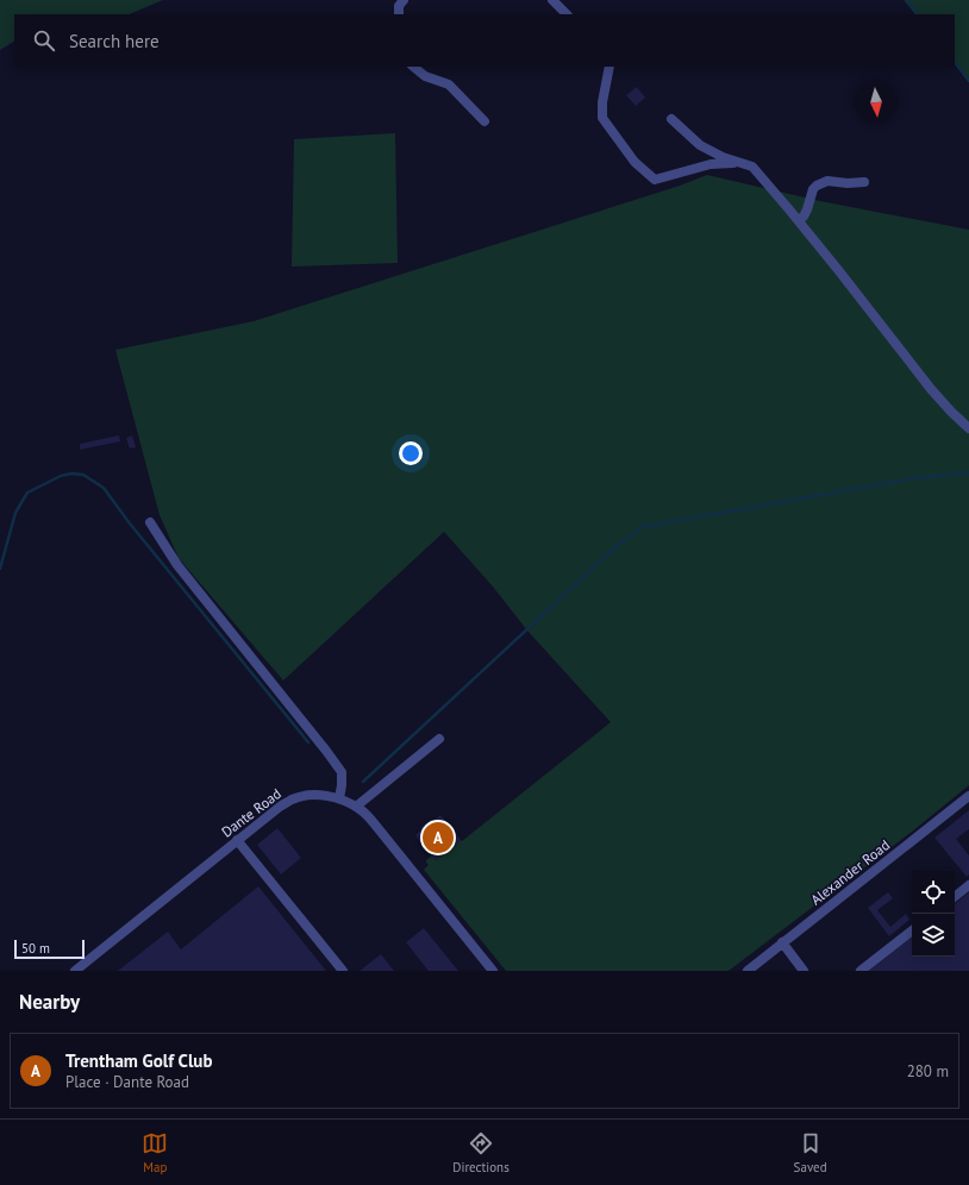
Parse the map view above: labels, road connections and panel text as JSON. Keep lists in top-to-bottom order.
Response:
{
  "streets": {
    "street": ["Dante Road", "Alexander Road"]
  },
  "scale_bar": "50 m",
  "north": "bottom",
  "page": {
    "search": "Search here",
    "pins": "A",
    "scale": "50 m",
    "heading": "Nearby",
    "list": [
      {
        "mark": "A",
        "name": "Trentham Golf Club",
        "note": "Place · Dante Road",
        "value": "280 m"
      }
    ],
    "nav": ["Map", "Directions", "Saved"]
  }
}
